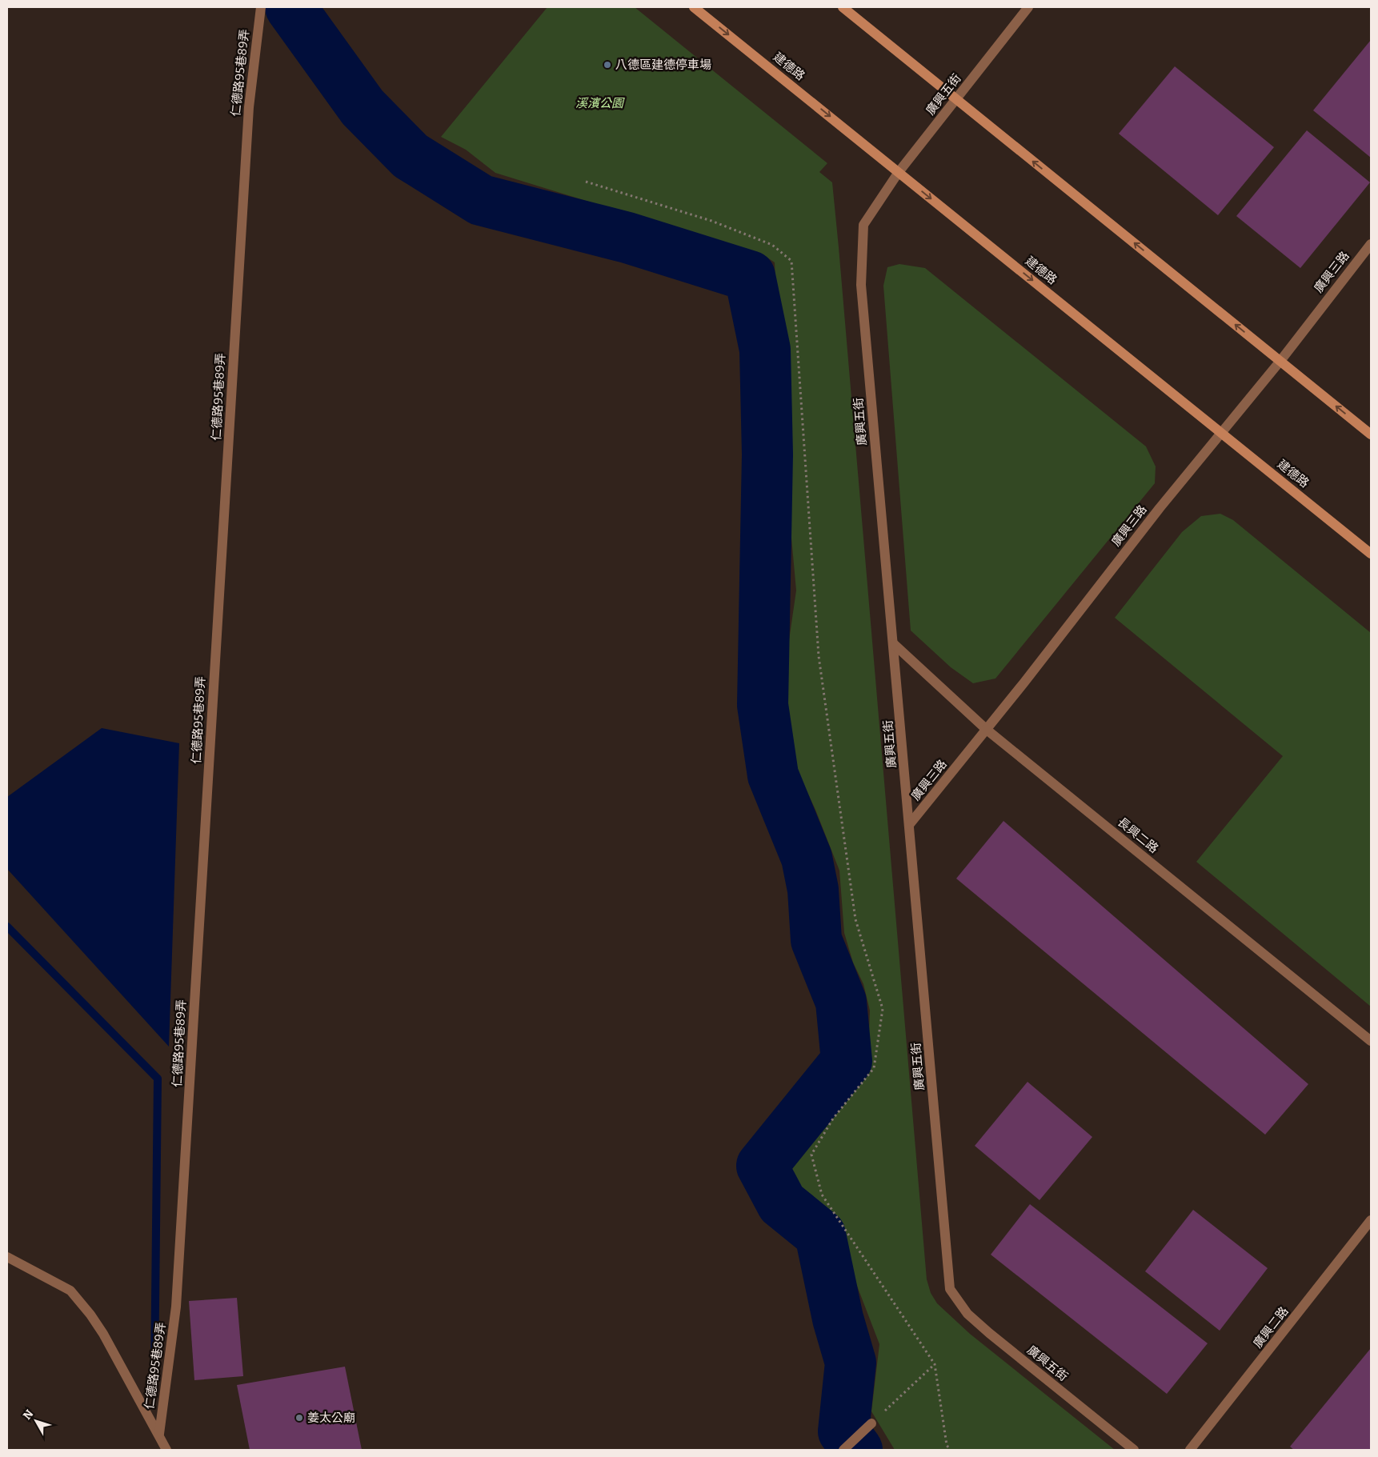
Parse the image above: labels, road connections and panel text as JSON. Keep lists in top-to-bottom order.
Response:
{
  "streets": {
    "street": [
      "建德路",
      "仁德路95巷89弄",
      "廣興五街",
      "廣興三路",
      "長興二路",
      "廣興二路"
    ]
  },
  "crossings": [
    ["建德路", "廣興五街"],
    ["建德路", "廣興三路"],
    ["廣興五街", "廣興三路"],
    ["廣興五街", "長興二路"],
    ["廣興三路", "長興二路"]
  ],
  "one_way": ["建德路"],
  "parks": ["溪濱公園"],
  "places": ["八德區建德停車場", "姜太公廟"],
  "north": "top left"
}
